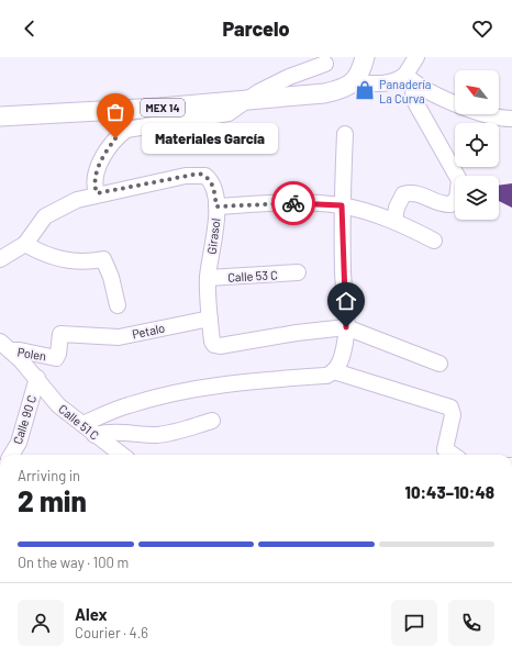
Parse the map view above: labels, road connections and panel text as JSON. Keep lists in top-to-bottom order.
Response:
{
  "streets": {
    "main road": ["MEX 14"],
    "street": [
      "Girasol",
      "Calle 53 C",
      "Petalo",
      "Polen",
      "Calle 90 C",
      "Calle 51 C"
    ]
  },
  "crossings": [
    ["Girasol", "Calle 53 C"],
    ["Girasol", "Petalo"],
    ["Petalo", "Polen"],
    ["Polen", "Calle 51 C"],
    ["Calle 90 C", "Calle 51 C"]
  ],
  "places": {
    "shop": ["Panadería La Curva"],
    "other": ["Materiales García"]
  },
  "north": "top left",
  "page": {
    "header": "Parcelo",
    "bubble": "Materiales García",
    "heading": ["2 min", "Arriving in", "10:43–10:48"],
    "panel": ["Alex", "Courier · 4.6"],
    "bar": "On the way · 100 m"
  }
}
